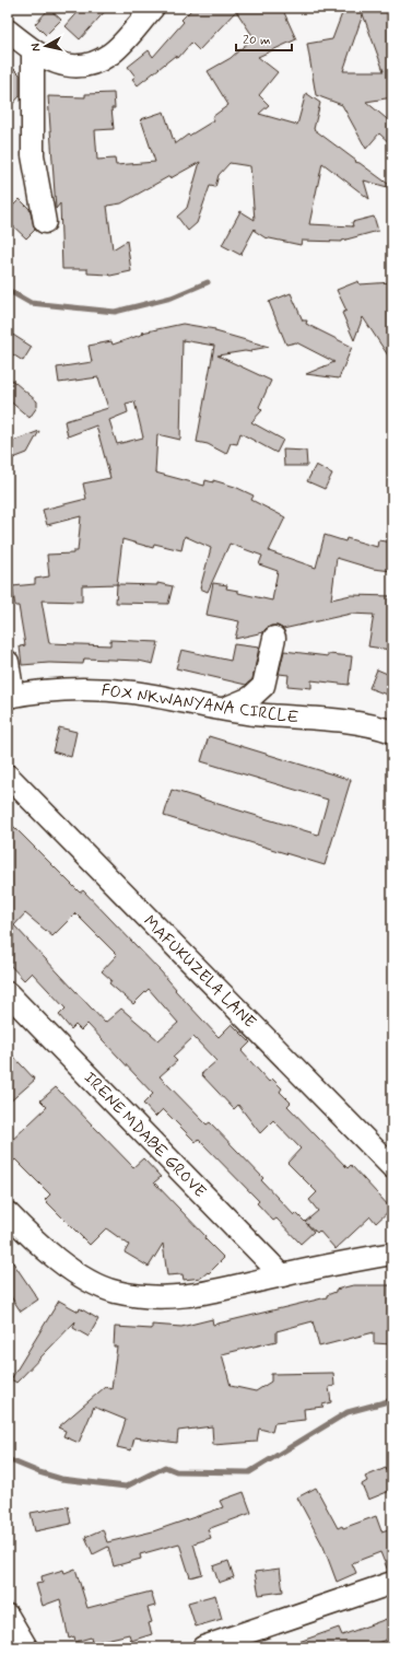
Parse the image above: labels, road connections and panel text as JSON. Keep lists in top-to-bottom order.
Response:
{
  "streets": {
    "street": ["FOX NKWANYANA CIRCLE", "MAFUKUZELA LANE", "IRENE MDABE GROVE"]
  },
  "scale_bar": "20 m",
  "north": "left"
}
